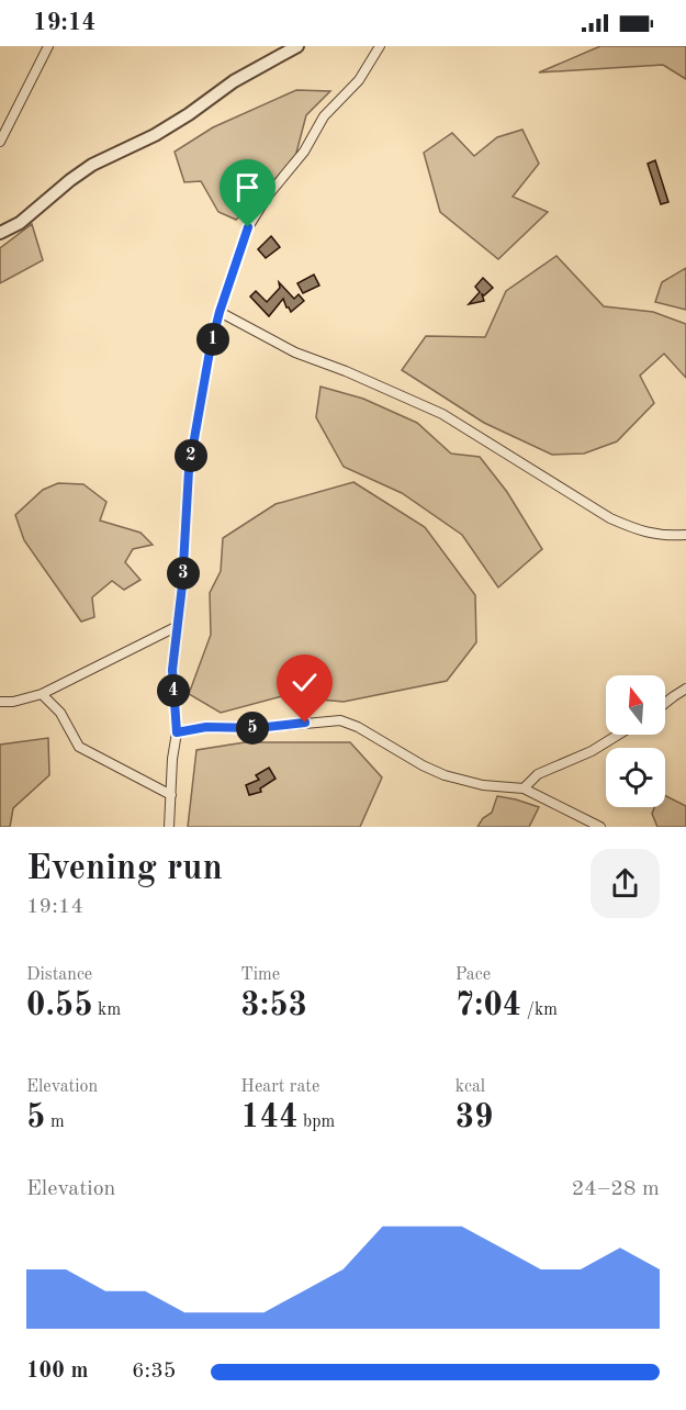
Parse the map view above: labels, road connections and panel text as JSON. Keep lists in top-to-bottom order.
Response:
{
  "north": "top",
  "page": {
    "status": "19:14",
    "pins": [
      "1",
      "2",
      "3",
      "4",
      "5"
    ],
    "heading": ["Evening run", "19:14"],
    "stats": [
      ["Distance", "0.55 km"],
      ["Time", "3:53"],
      ["Pace", "7:04 /km"],
      ["Elevation", "5 m"],
      ["Heart rate", "144 bpm"],
      ["kcal", "39"]
    ],
    "chart": ["Elevation", "24–28 m"],
    "list": [
      {
        "name": "100 m",
        "note": "6:35"
      }
    ]
  }
}
